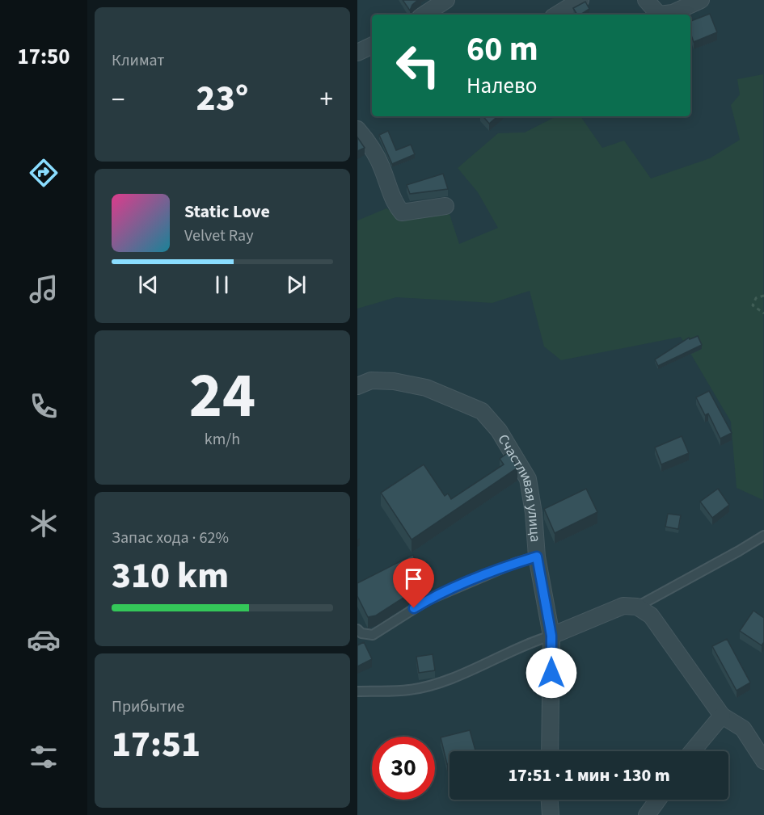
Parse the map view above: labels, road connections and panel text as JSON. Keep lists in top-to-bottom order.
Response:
{
  "streets": {
    "street": ["Счастливая улица"]
  },
  "page": {
    "tabs": "17:50",
    "tile": [
      "Климат",
      ["24", "km/h"],
      ["Запас хода · 62%", "310 km"],
      ["Прибытие", "17:51"]
    ],
    "turn": ["60 m", "Налево"],
    "heat": ["−", "23°", "+"],
    "song": ["Static Love", "Velvet Ray"],
    "limit": "30",
    "trip": "17:51 · 1 мин · 130 m"
  }
}
